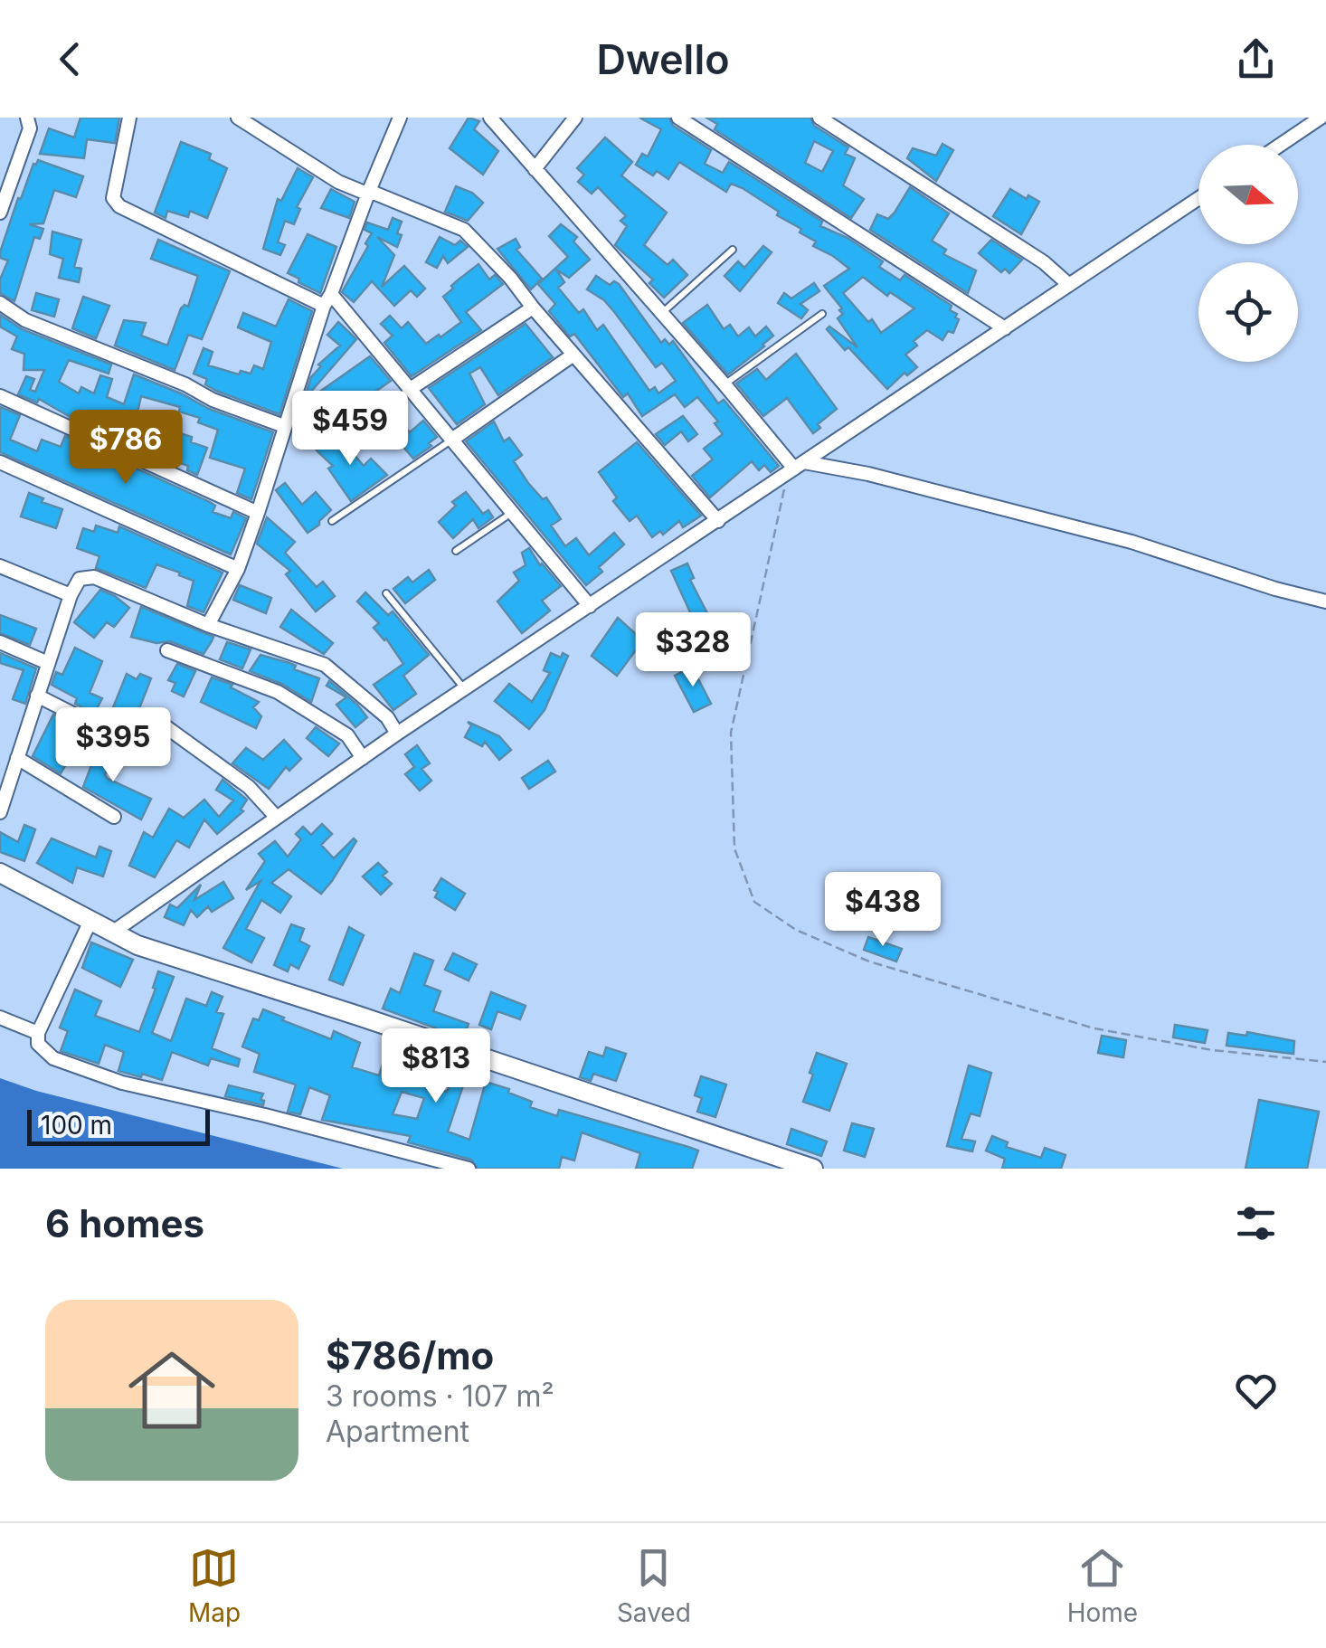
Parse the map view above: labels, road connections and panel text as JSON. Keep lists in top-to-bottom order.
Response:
{
  "scale_bar": "100 m",
  "north": "right",
  "page": {
    "header": "Dwello",
    "price": [
      "$459",
      "$786",
      "$328",
      "$395",
      "$438",
      "$813"
    ],
    "scale": "100 m",
    "heading": "6 homes",
    "list": [
      {
        "name": "$786/mo",
        "note": "3 rooms · 107 m² · Apartment"
      }
    ],
    "tabs": ["Map", "Saved", "Home"]
  }
}
